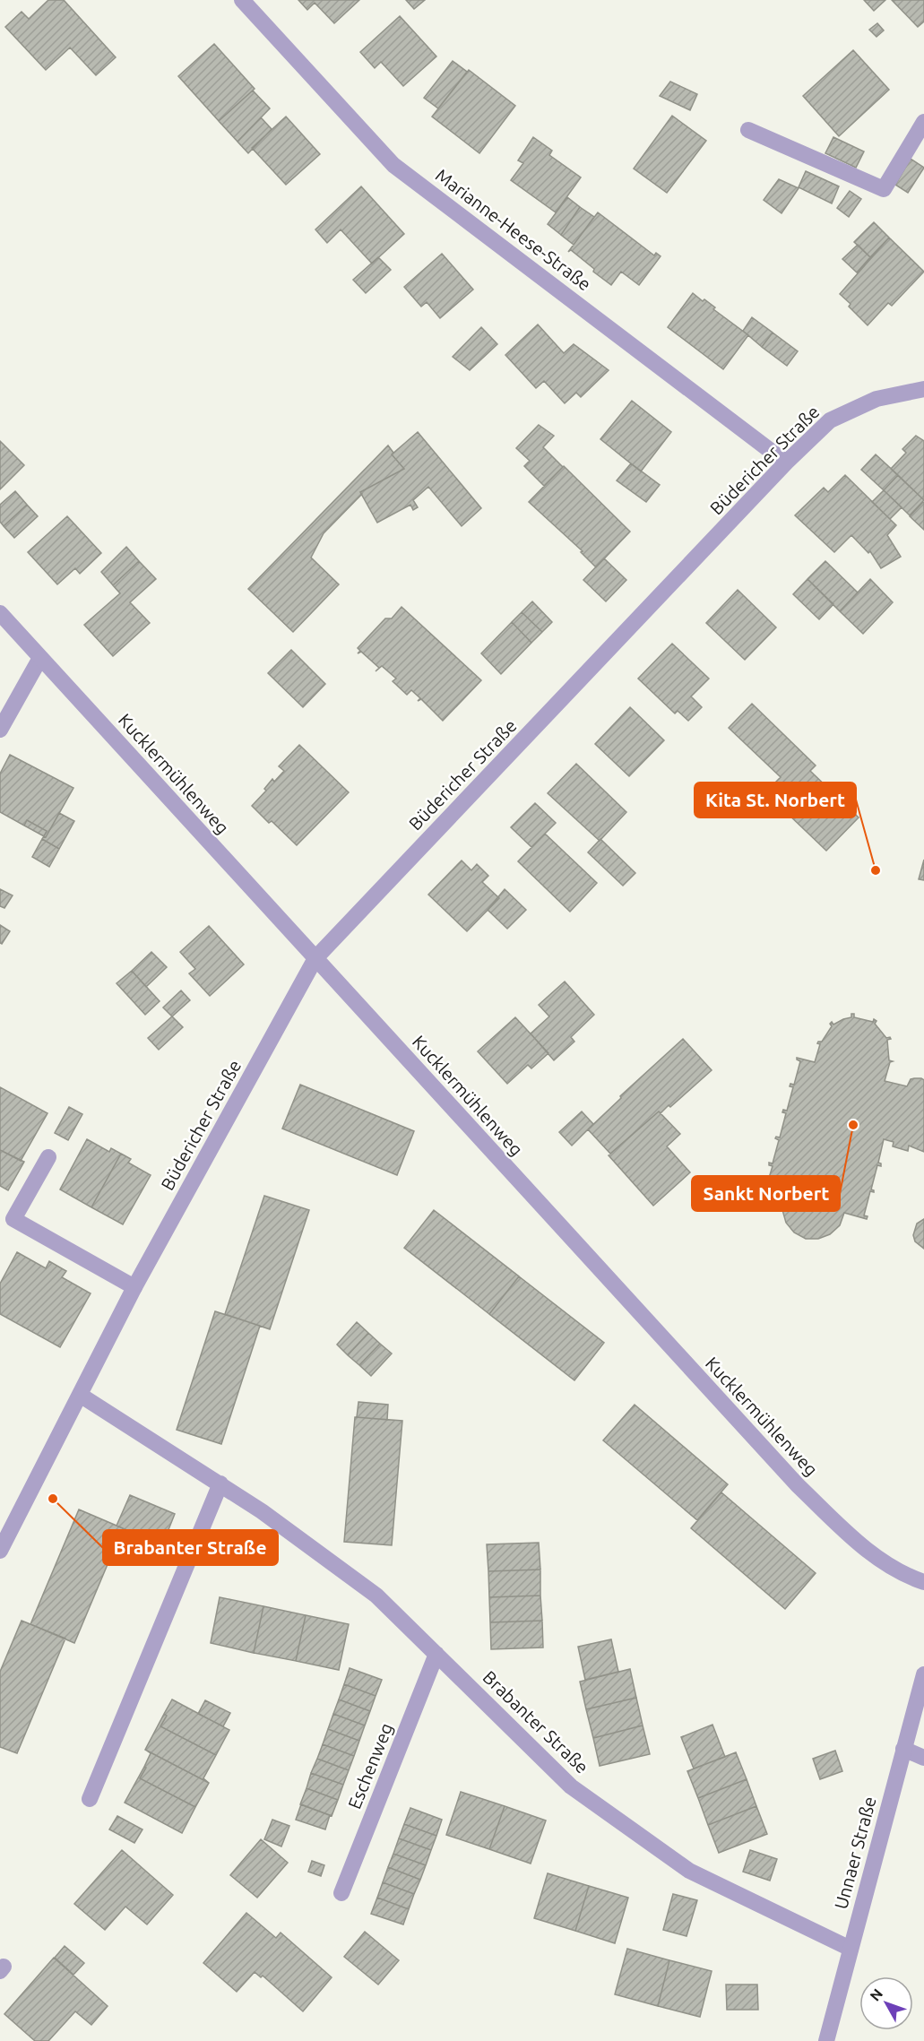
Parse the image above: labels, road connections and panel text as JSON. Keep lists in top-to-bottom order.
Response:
{
  "streets": {
    "street": [
      "Marianne-Heese-Straße",
      "Büdericher Straße",
      "Kucklermühlenweg",
      "Brabanter Straße",
      "Eschenweg",
      "Unnaer Straße"
    ]
  },
  "crossings": [
    ["Marianne-Heese-Straße", "Büdericher Straße"],
    ["Büdericher Straße", "Kucklermühlenweg"],
    ["Büdericher Straße", "Brabanter Straße"],
    ["Brabanter Straße", "Eschenweg"],
    ["Brabanter Straße", "Unnaer Straße"]
  ],
  "places": ["Kita St. Norbert", "Sankt Norbert", "Brabanter Straße"],
  "north": "top left"
}
